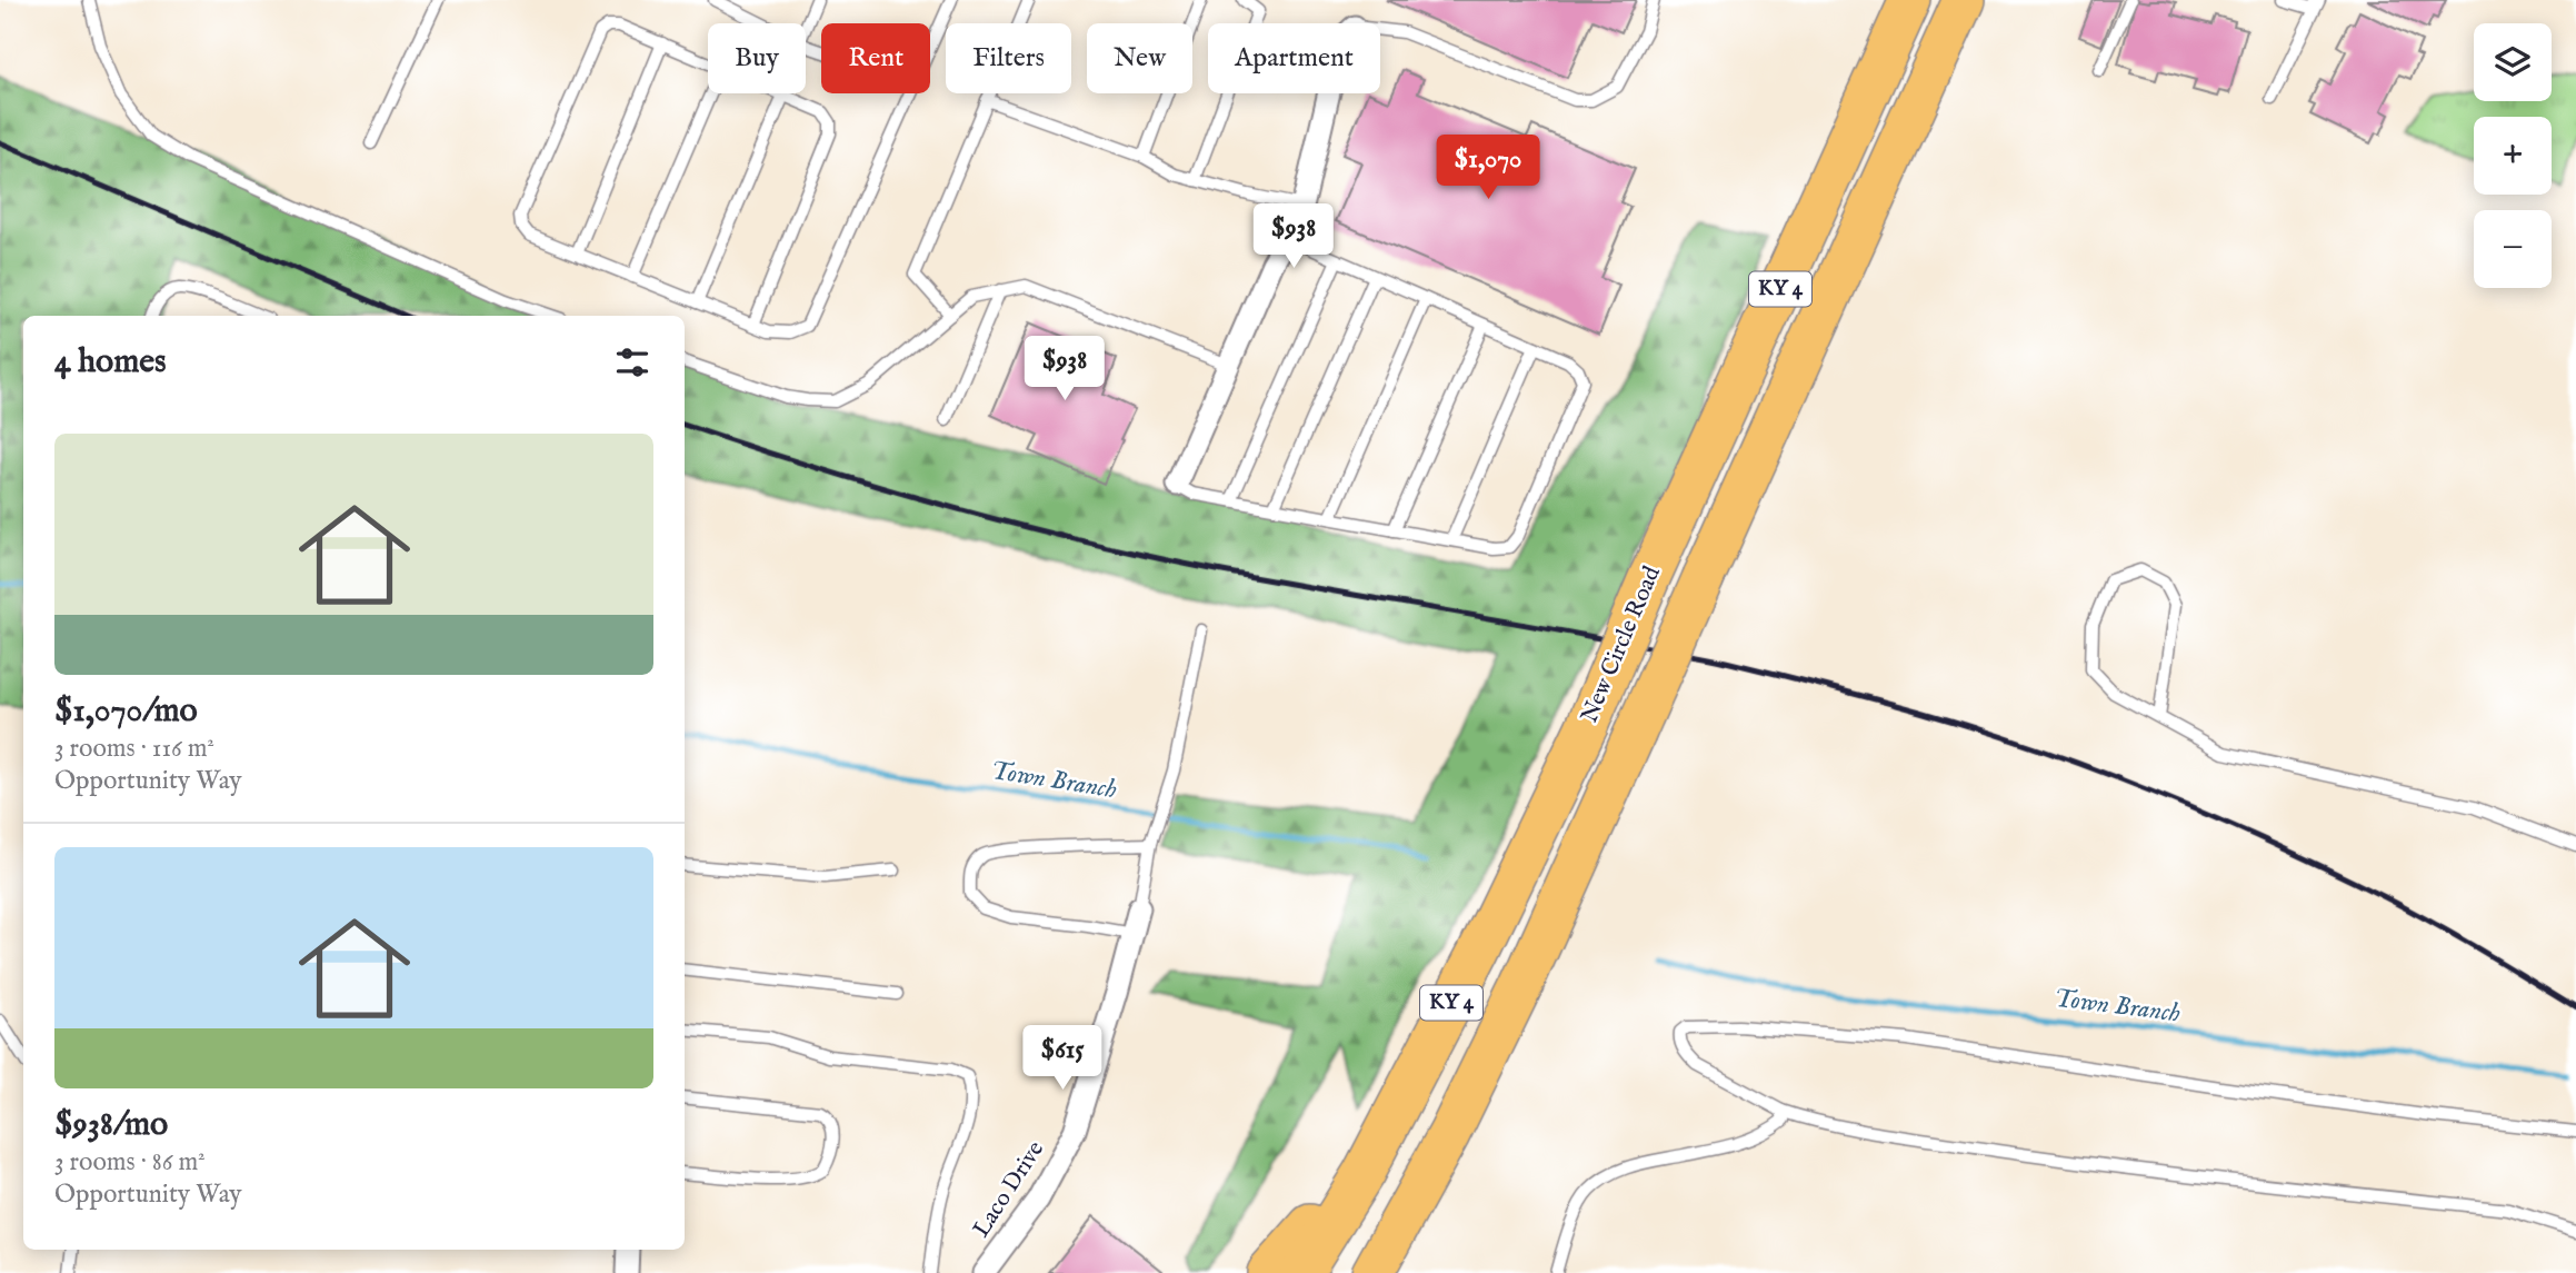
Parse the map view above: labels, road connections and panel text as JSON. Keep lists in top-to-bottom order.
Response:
{
  "streets": {
    "highway": ["KY 4", "New Circle Road"],
    "street": ["Laco Drive"]
  },
  "water": ["Town Branch"],
  "page": {
    "map_buttons": ["+", "−"],
    "chip": [
      "Buy",
      "Rent",
      "Filters",
      "New",
      "Apartment"
    ],
    "price": [
      "$1,070",
      "$938",
      "$938",
      "$615"
    ],
    "heading": "4 homes",
    "list": [
      {
        "name": "$1,070/mo",
        "note": "3 rooms · 116 m² · Opportunity Way"
      },
      {
        "name": "$938/mo",
        "note": "3 rooms · 86 m² · Opportunity Way"
      }
    ]
  }
}
